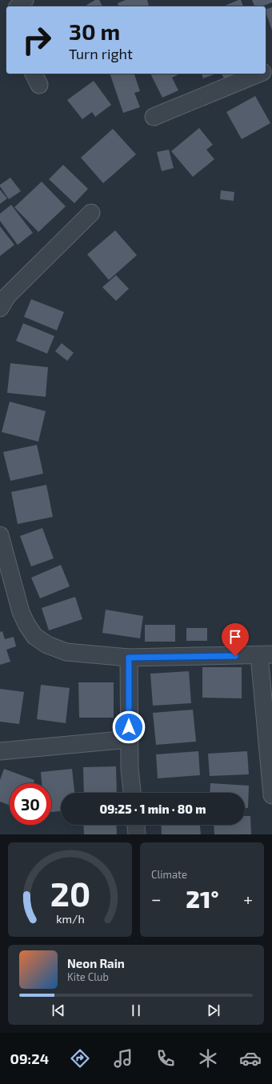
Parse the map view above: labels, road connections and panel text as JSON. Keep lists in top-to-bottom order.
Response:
{
  "page": {
    "turn": ["30 m", "Turn right"],
    "limit": "30",
    "trip": "09:25 · 1 min · 80 m",
    "tile": "Climate",
    "heat": ["−", "21°", "+"],
    "song": ["Neon Rain", "Kite Club"],
    "tabs": "09:24",
    "gauge": ["20", "km/h"]
  }
}
